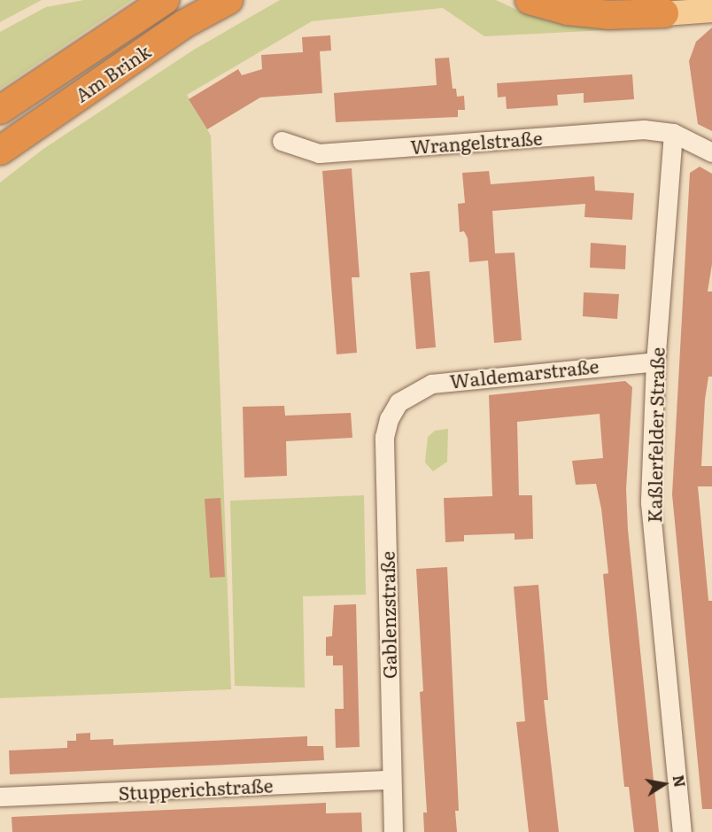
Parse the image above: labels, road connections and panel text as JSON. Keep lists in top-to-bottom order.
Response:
{
  "streets": {
    "highway": ["Am Brink"],
    "street": [
      "Wrangelstraße",
      "Waldemarstraße",
      "Kaßlerfelder Straße",
      "Gablenzstraße",
      "Stupperichstraße"
    ]
  },
  "crossings": [
    ["Wrangelstraße", "Kaßlerfelder Straße"],
    ["Waldemarstraße", "Kaßlerfelder Straße"],
    ["Waldemarstraße", "Gablenzstraße"],
    ["Gablenzstraße", "Stupperichstraße"]
  ],
  "north": "right"
}
